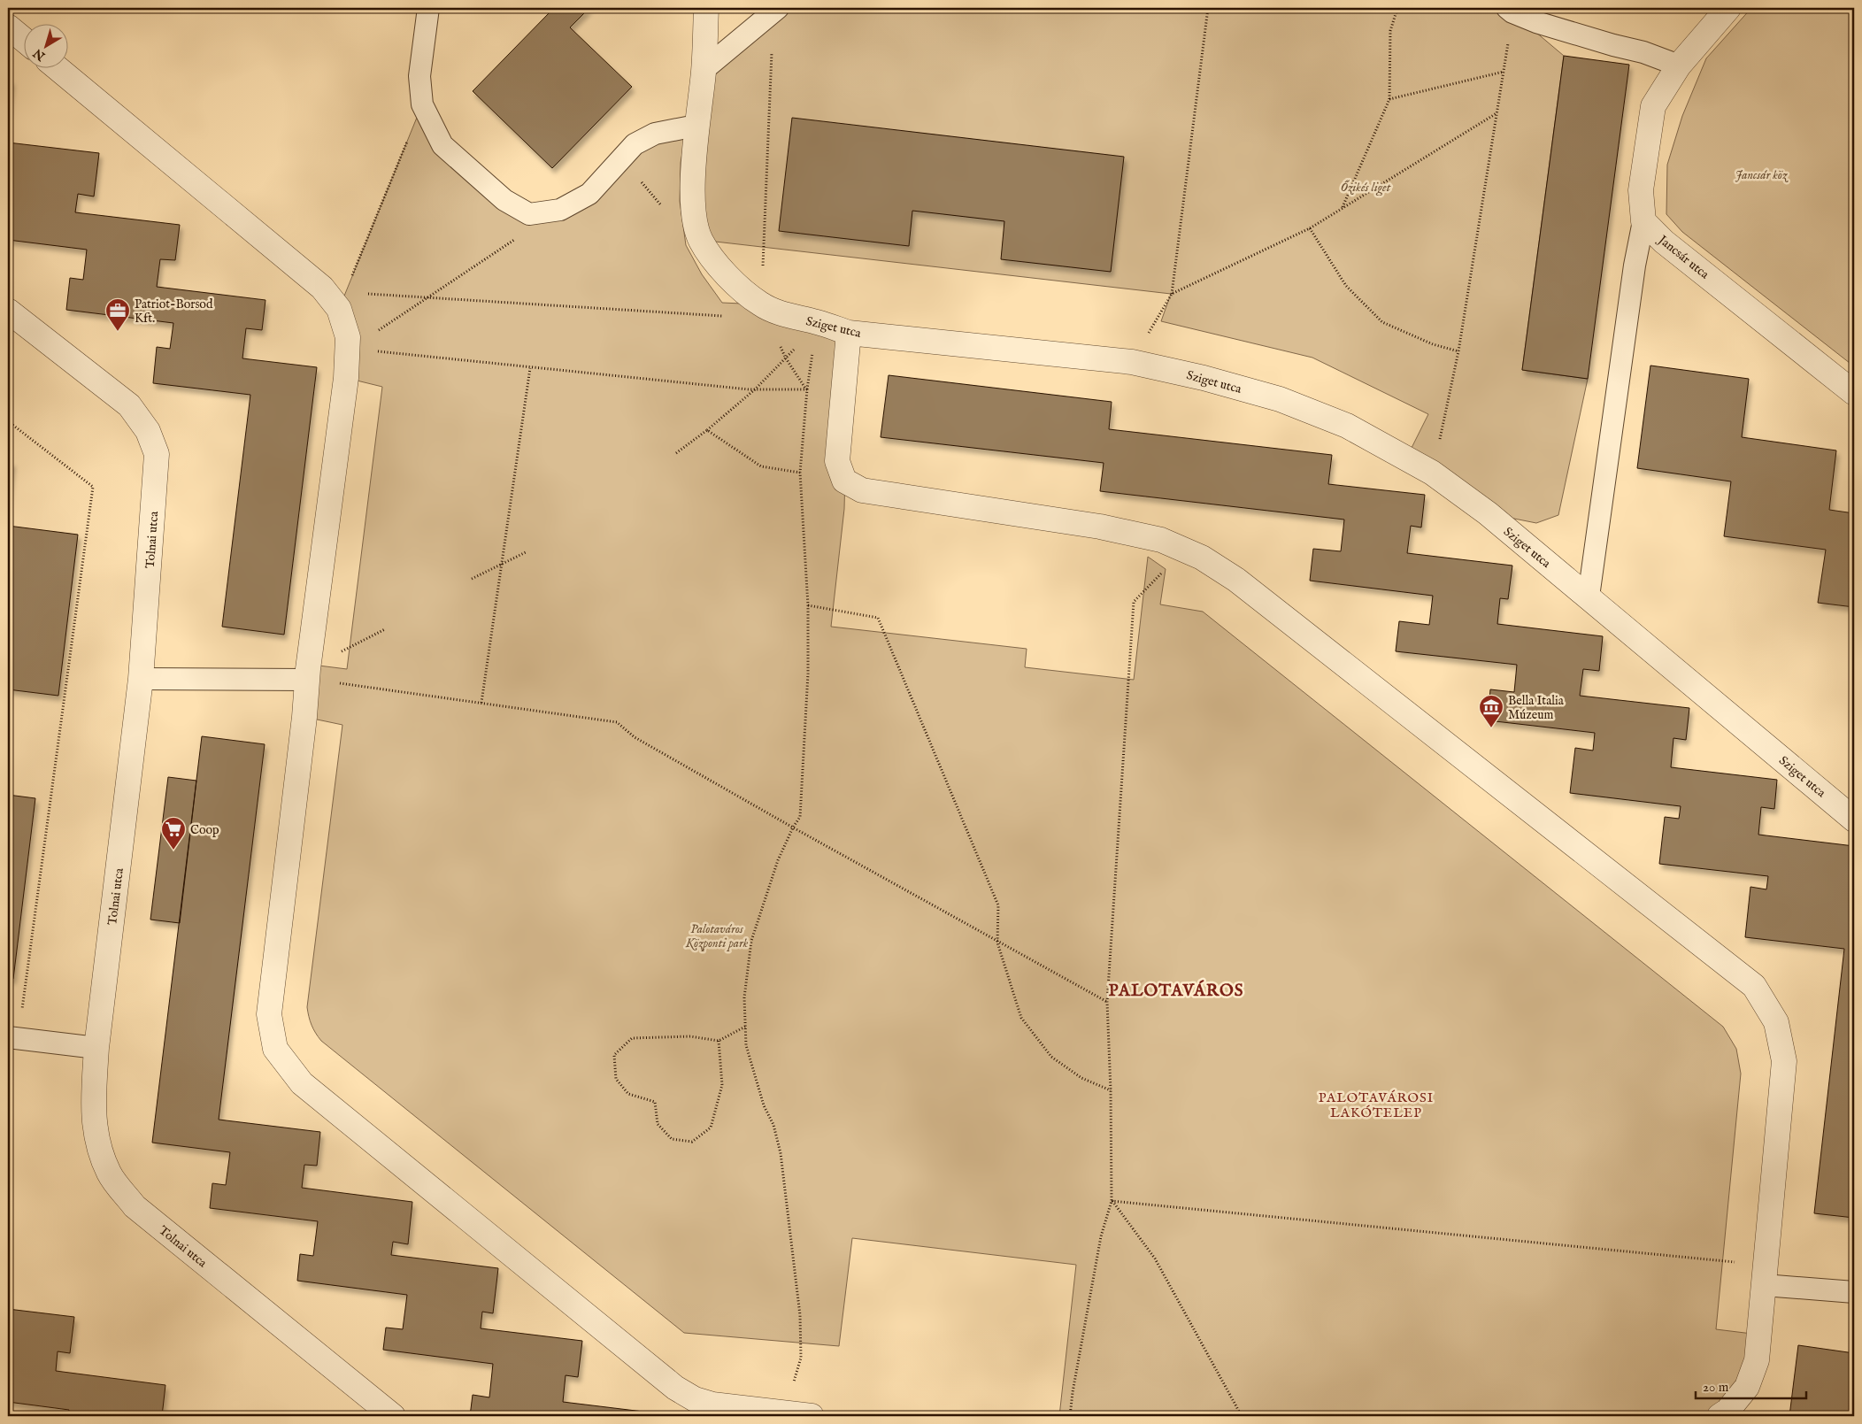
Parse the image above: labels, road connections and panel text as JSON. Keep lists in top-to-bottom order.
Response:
{
  "streets": {
    "street": ["Jancsár utca", "Sziget utca", "Tolnai utca"]
  },
  "districts": ["PALOTAVÁROS", "PALOTAVÁROSI LAKÓTELEP"],
  "parks": ["Jancsár köz", "Őzikés liget", "Palotaváros Központi park"],
  "places": {
    "office": ["Patriot-Borsod Kft."],
    "museum": ["Bella Italia Múzeum"],
    "supermarket": ["Coop"]
  },
  "scale_bar": "20 m",
  "north": "bottom left"
}
